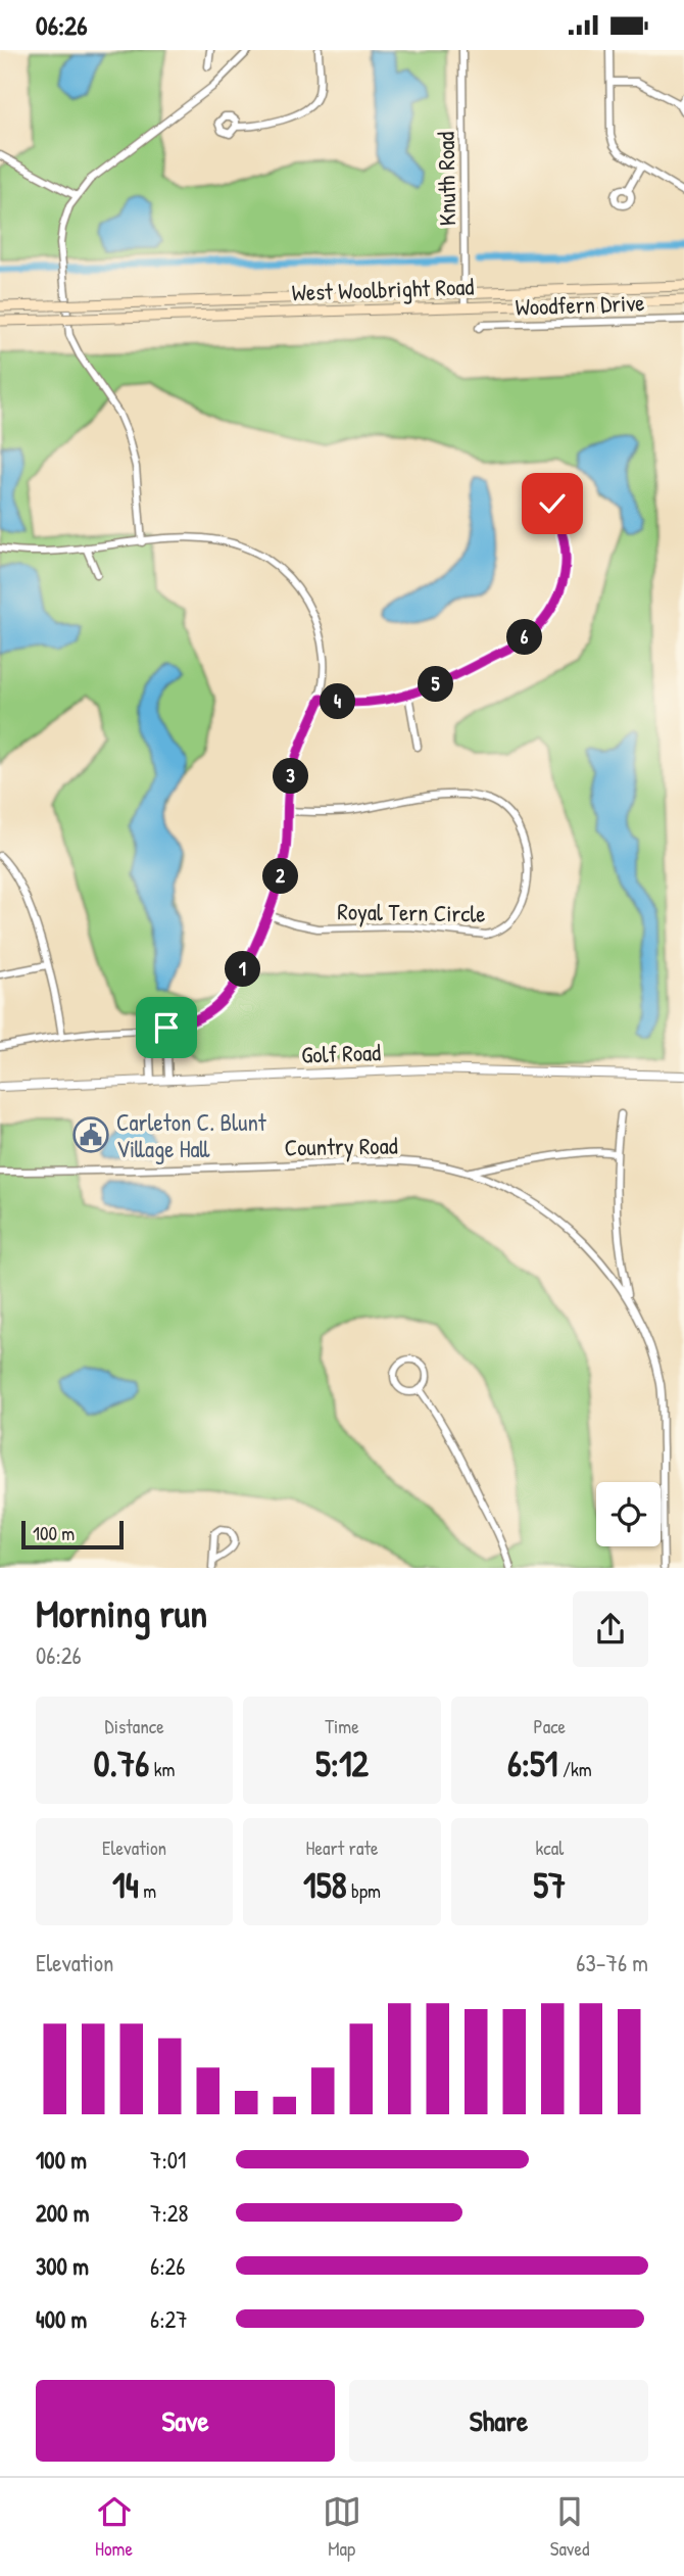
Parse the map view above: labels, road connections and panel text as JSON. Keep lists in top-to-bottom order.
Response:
{
  "streets": {
    "main road": ["West Woolbright Road"],
    "street": [
      "Knuth Road",
      "Woodfern Drive",
      "Royal Tern Circle",
      "Golf Road",
      "Country Road"
    ]
  },
  "crossings": [
    ["Knuth Road", "West Woolbright Road"]
  ],
  "places": {
    "public building": ["Carleton C. Blunt Village Hall"]
  },
  "scale_bar": "100 m",
  "page": {
    "status": "06:26",
    "pins": [
      "6",
      "5",
      "4",
      "3",
      "2",
      "1"
    ],
    "scale": "100 m",
    "heading": ["Morning run", "06:26"],
    "stats": [
      ["Distance", "0.76 km"],
      ["Time", "5:12"],
      ["Pace", "6:51 /km"],
      ["Elevation", "14 m"],
      ["Heart rate", "158 bpm"],
      ["kcal", "57"]
    ],
    "chart": ["Elevation", "63–76 m"],
    "list": [
      {
        "name": "100 m",
        "note": "7:01"
      },
      {
        "name": "200 m",
        "note": "7:28"
      },
      {
        "name": "300 m",
        "note": "6:26"
      },
      {
        "name": "400 m",
        "note": "6:27"
      }
    ],
    "buttons": ["Save", "Share"],
    "tabs": ["Home", "Map", "Saved"]
  }
}
